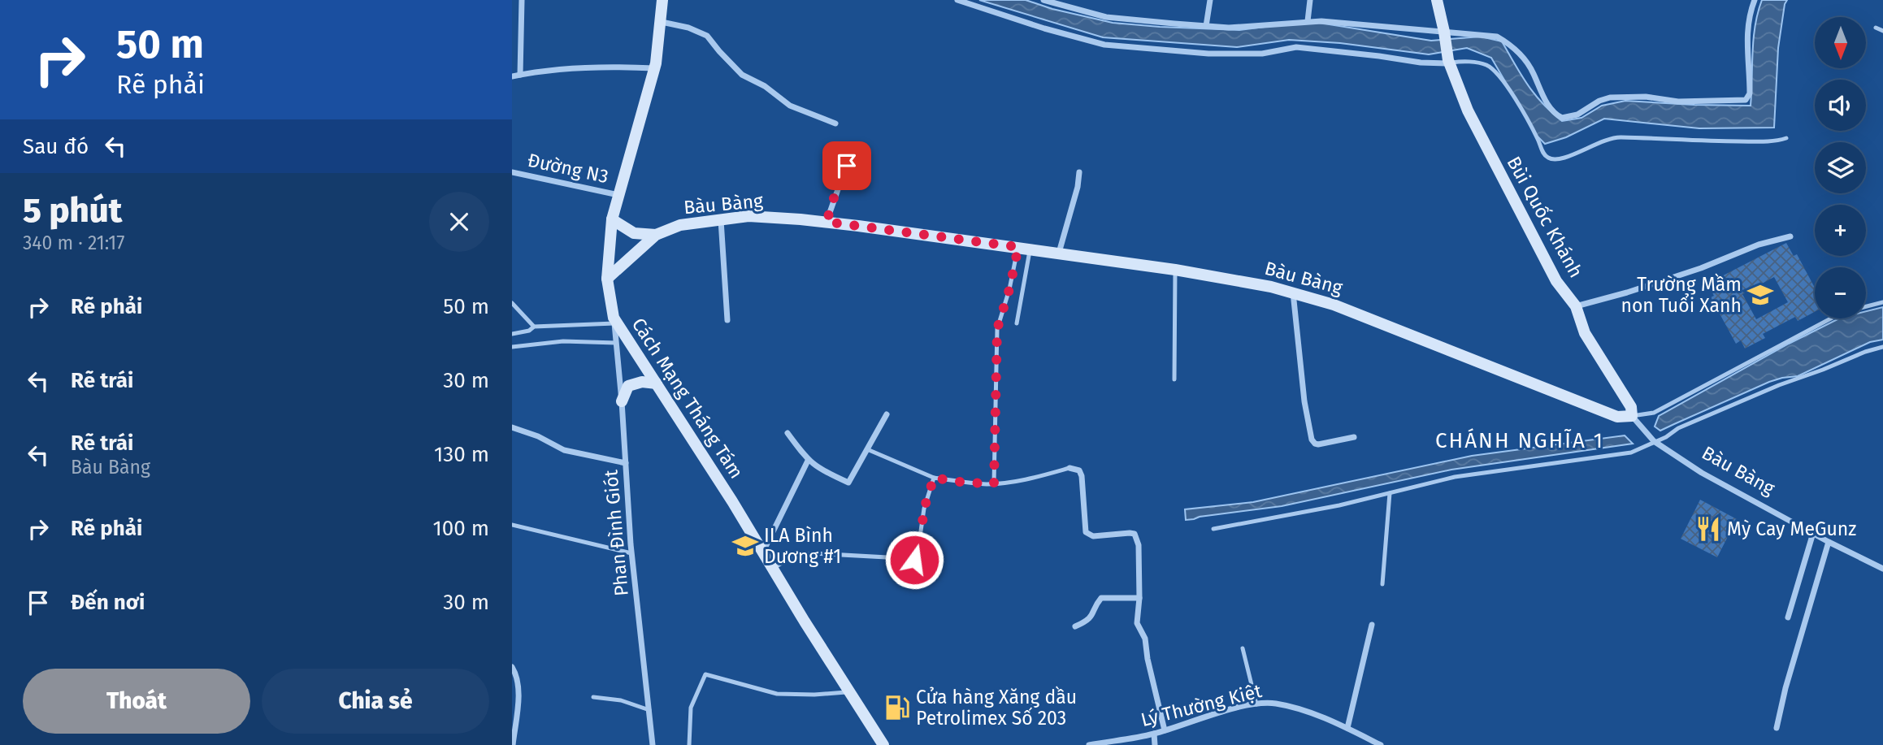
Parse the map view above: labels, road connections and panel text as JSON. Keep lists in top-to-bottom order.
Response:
{
  "streets": {
    "street": [
      "Đường N3",
      "Bàu Bàng",
      "Bùi Quốc Khánh",
      "Cách Mạng Tháng Tám",
      "Phan Đình Giót",
      "Lý Thường Kiệt"
    ]
  },
  "crossings": [
    ["Đường N3", "Cách Mạng Tháng Tám"],
    ["Bàu Bàng", "Bùi Quốc Khánh"],
    ["Cách Mạng Tháng Tám", "Phan Đình Giót"]
  ],
  "districts": ["CHÁNH NGHĨA 1"],
  "places": {
    "school or university": ["Trường Mầm non Tuổi Xanh", "ILA Bình Dương #1"],
    "restaurant": ["Mỳ Cay MeGunz"],
    "fuel station": ["Cửa hàng Xăng dầu Petrolimex Số 203"]
  },
  "north": "bottom",
  "page": {
    "turn": ["50 m", "Rẽ phải"],
    "map_buttons": ["+", "−"],
    "then": "Sau đó",
    "heading": ["5 phút", "340 m · 21:17"],
    "list": [
      {
        "name": "Rẽ phải",
        "value": "50 m"
      },
      {
        "name": "Rẽ trái",
        "value": "30 m"
      },
      {
        "name": "Rẽ trái",
        "note": "Bàu Bàng",
        "value": "130 m"
      },
      {
        "name": "Rẽ phải",
        "value": "100 m"
      },
      {
        "name": "Đến nơi",
        "value": "30 m"
      }
    ],
    "buttons": ["Thoát", "Chia sẻ"]
  }
}
